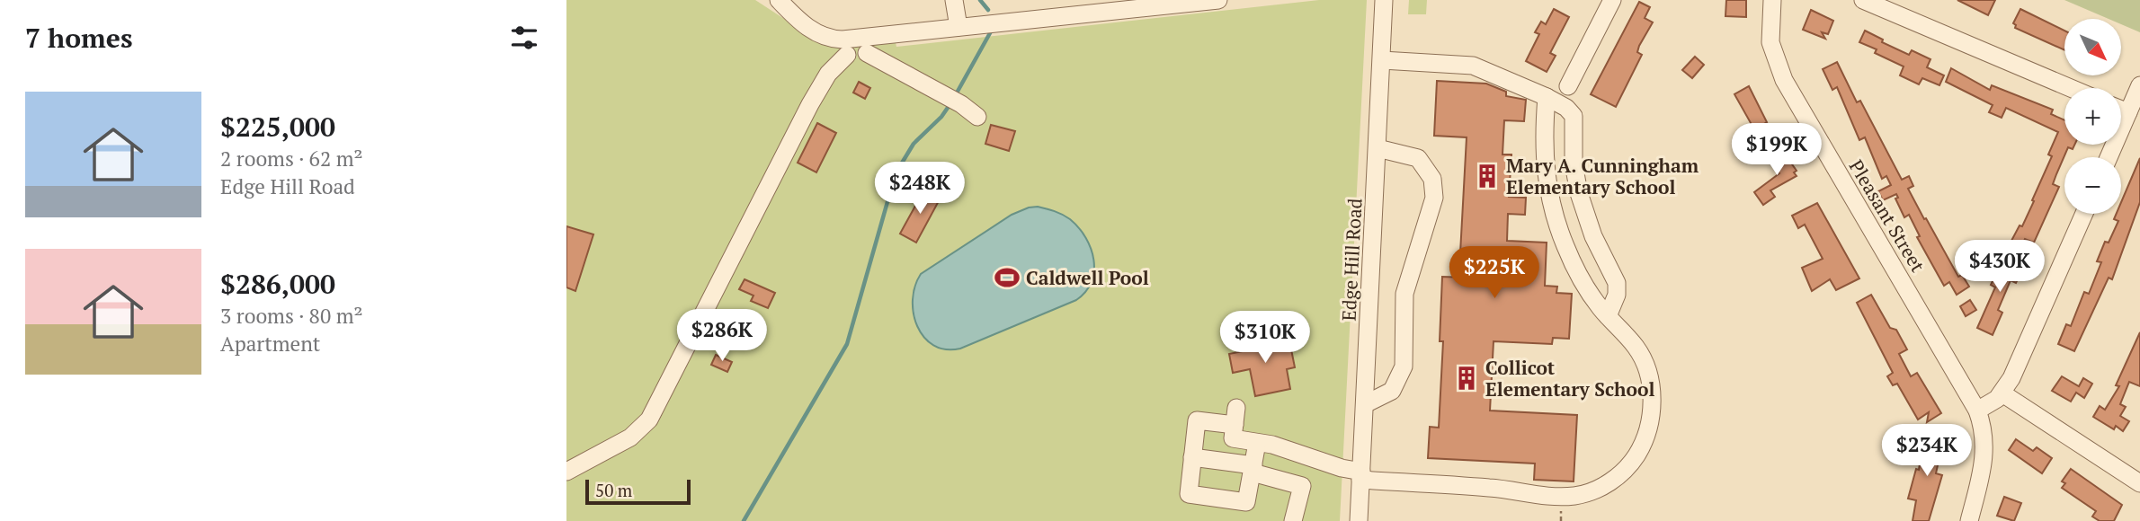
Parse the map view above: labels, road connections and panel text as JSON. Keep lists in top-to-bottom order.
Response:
{
  "streets": {
    "street": ["Pleasant Street", "Edge Hill Road"]
  },
  "places": {
    "building": ["Mary A. Cunningham Elementary School", "Collicot Elementary School"],
    "sports": ["Caldwell Pool"]
  },
  "scale_bar": "50 m",
  "north": "bottom right",
  "page": {
    "heading": "7 homes",
    "map_buttons": ["+", "−"],
    "list": [
      {
        "name": "$225,000",
        "note": "2 rooms · 62 m² · Edge Hill Road"
      },
      {
        "name": "$286,000",
        "note": "3 rooms · 80 m² · Apartment"
      }
    ],
    "price": [
      "$199K",
      "$248K",
      "$430K",
      "$225K",
      "$286K",
      "$310K",
      "$234K"
    ],
    "scale": "50 m"
  }
}
